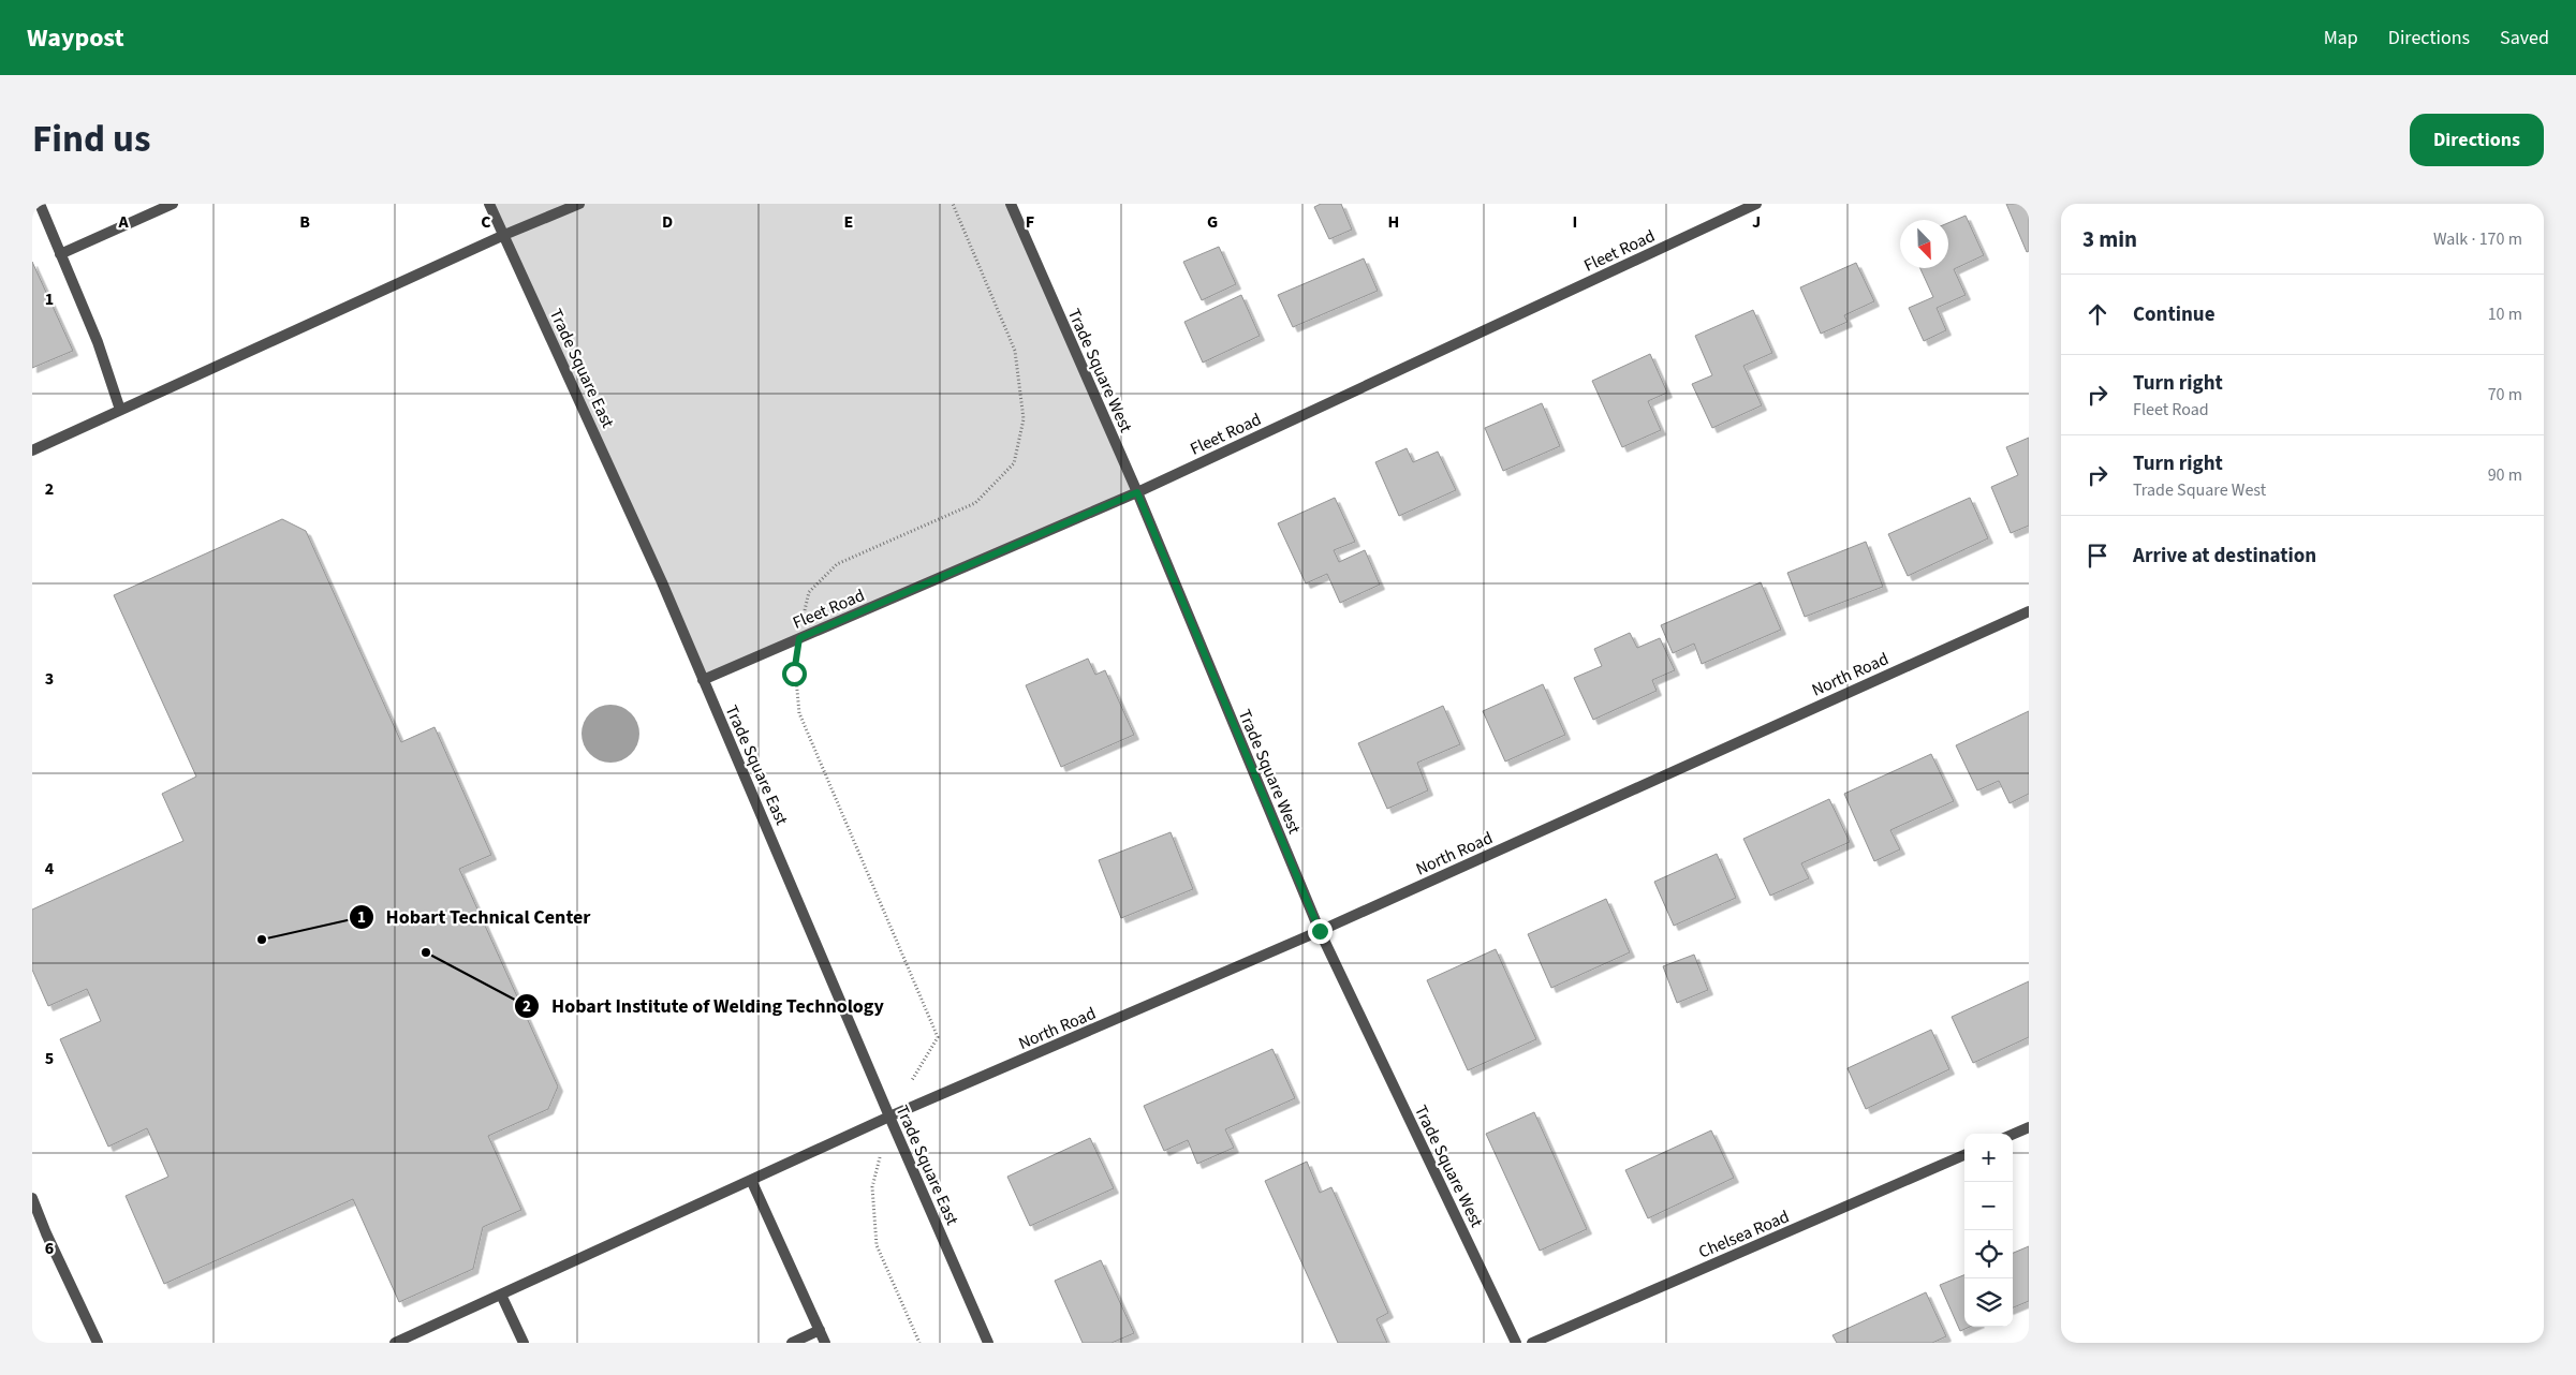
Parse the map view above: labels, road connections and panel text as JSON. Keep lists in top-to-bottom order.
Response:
{
  "streets": {
    "street": [
      "Fleet Road",
      "Trade Square East",
      "Trade Square West",
      "North Road",
      "Chelsea Road"
    ]
  },
  "crossings": [
    ["Fleet Road", "Trade Square East"],
    ["Fleet Road", "Trade Square West"],
    ["Trade Square East", "North Road"],
    ["Trade Square West", "North Road"]
  ],
  "places": ["Hobart Technical Center", "Hobart Institute of Welding Technology"],
  "north": "bottom right",
  "page": {
    "header": "Waypost",
    "nav": ["Map", "Directions", "Saved"],
    "title": "Find us",
    "buttons": "Directions",
    "heading": ["3 min", "Walk · 170 m"],
    "list": [
      ["Continue", "10 m"],
      ["Turn right", "Fleet Road", "70 m"],
      ["Turn right", "Trade Square West", "90 m"],
      "Arrive at destination"
    ],
    "map_buttons": ["+", "−"]
  },
  "grid": {
    "columns": [
      "A",
      "B",
      "C",
      "D",
      "E",
      "F",
      "G",
      "H",
      "I",
      "J"
    ],
    "rows": [
      "1",
      "2",
      "3",
      "4",
      "5",
      "6"
    ]
  }
}
